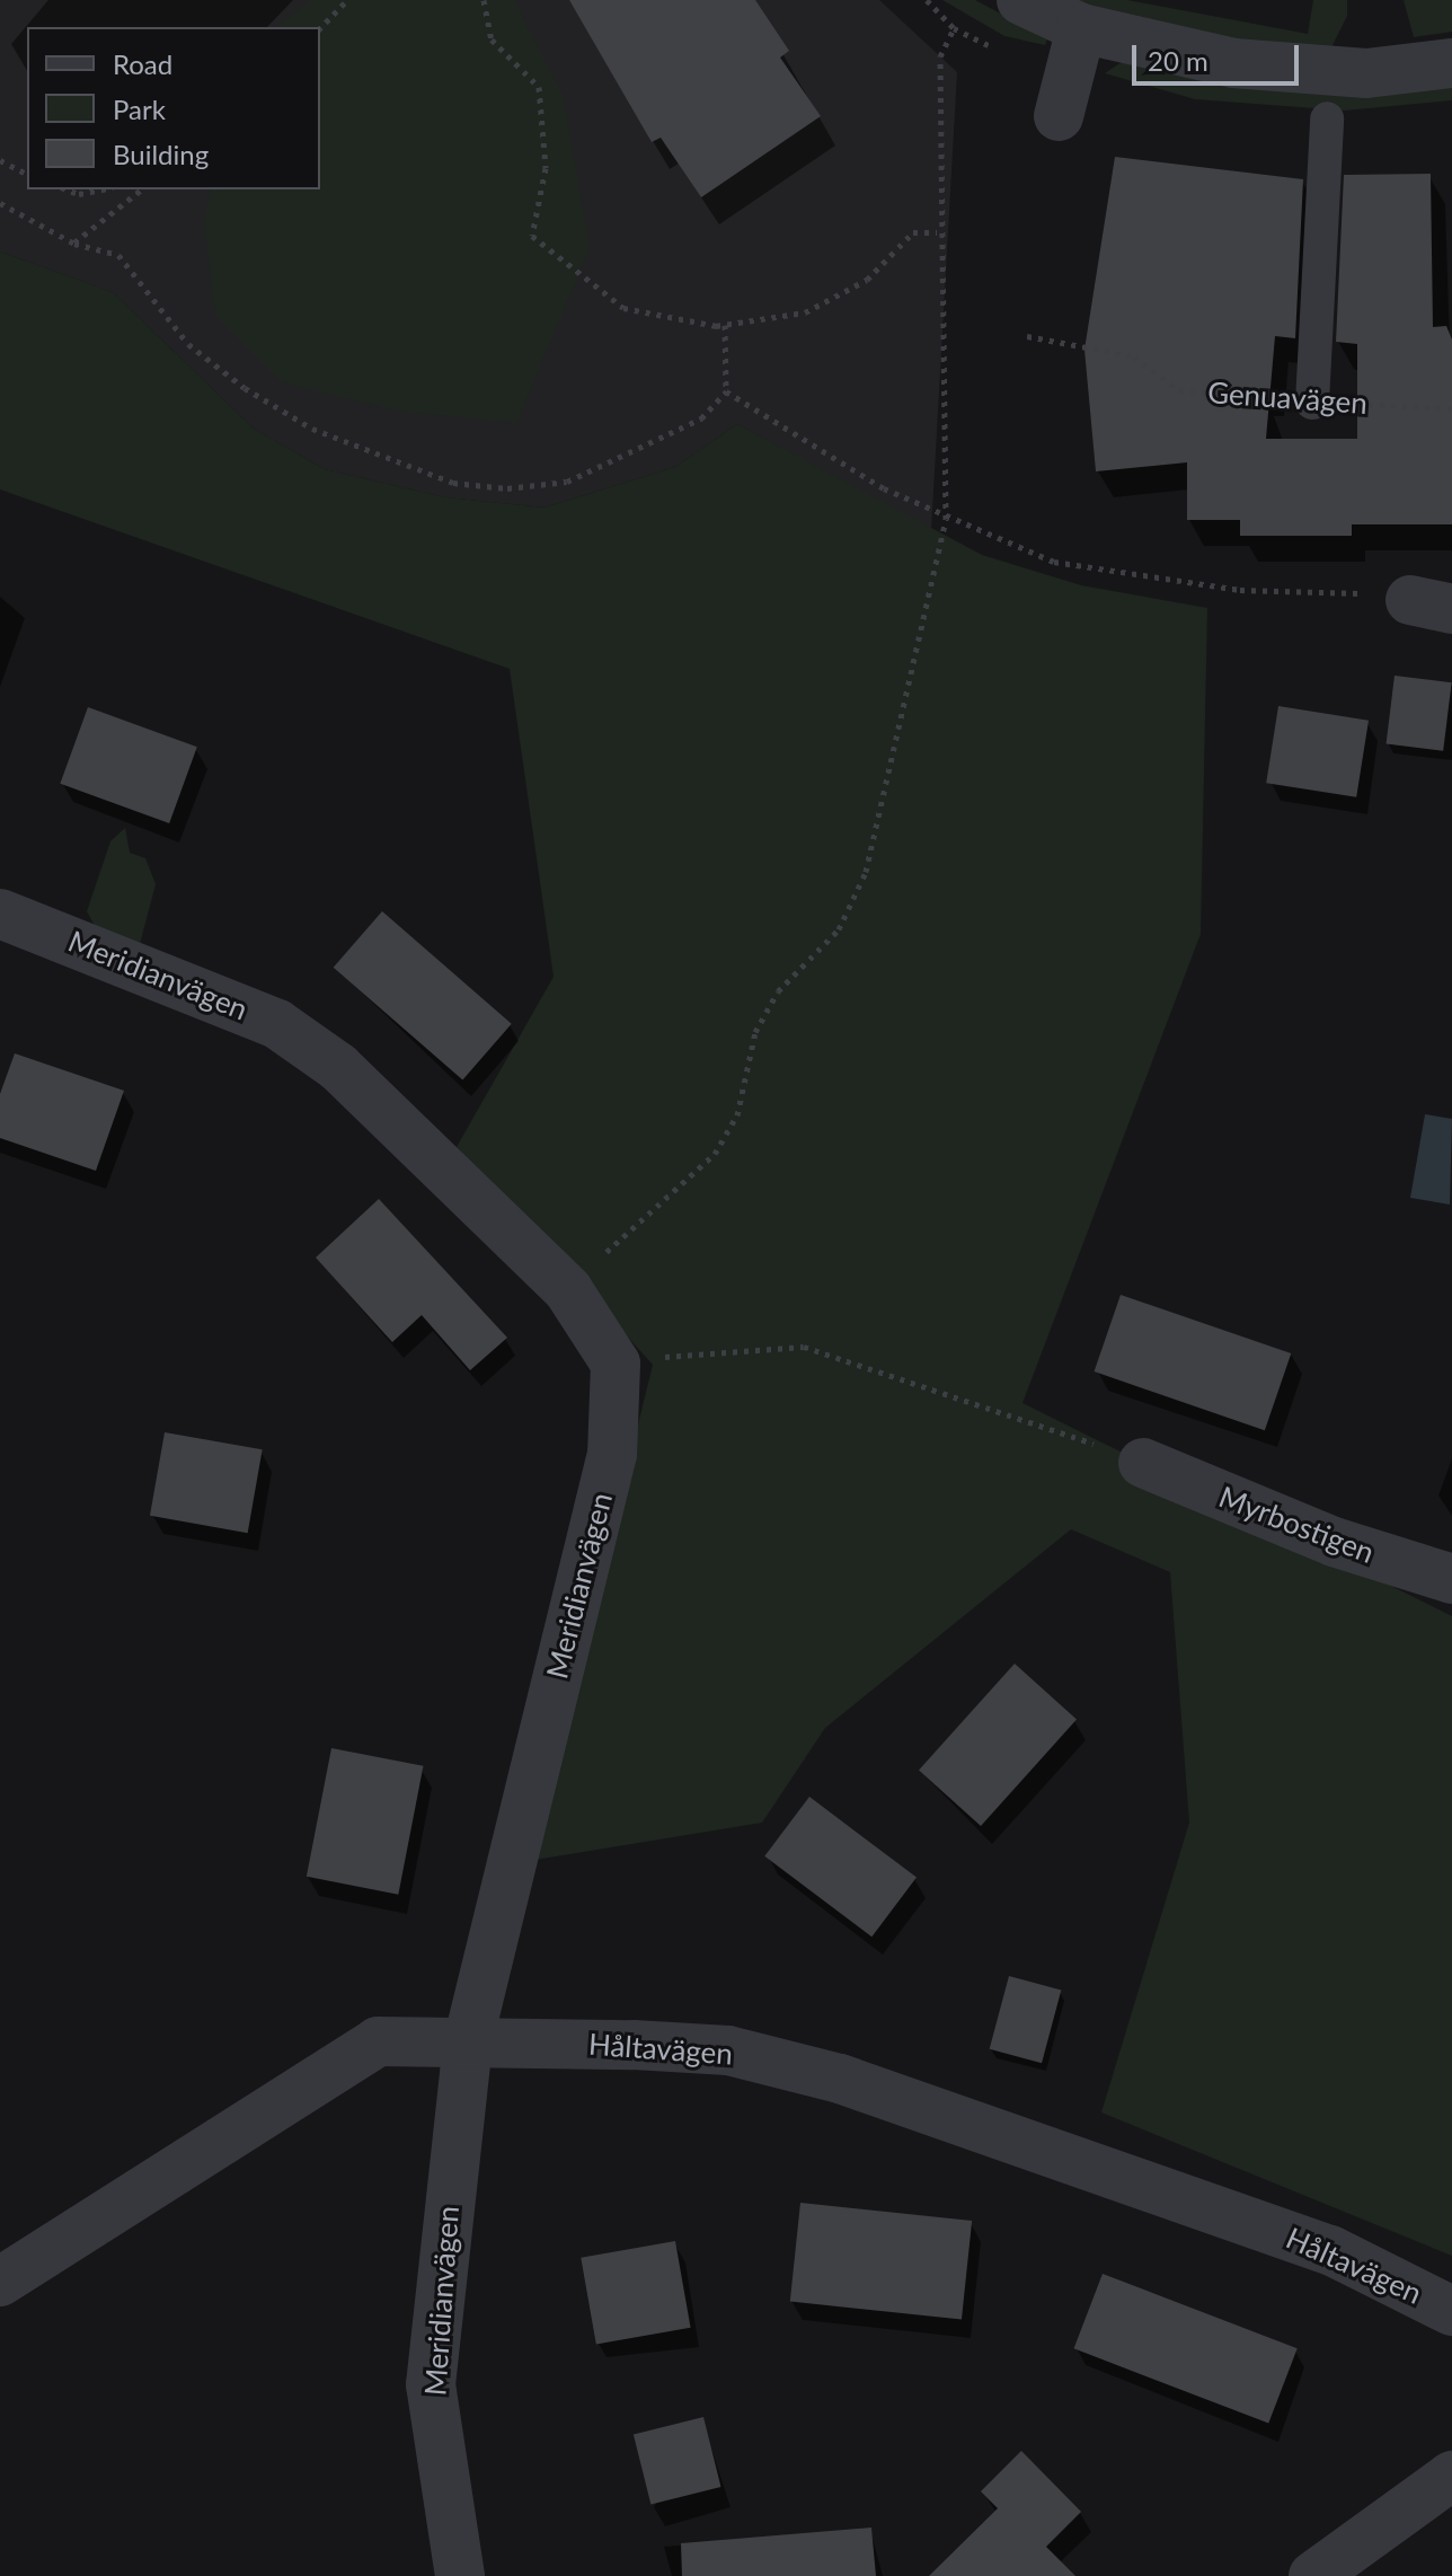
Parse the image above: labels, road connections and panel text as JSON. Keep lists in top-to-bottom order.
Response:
{
  "streets": {
    "street": ["Meridianvägen", "Myrbostigen", "Håltavägen"],
    "path": ["Genuavägen"]
  },
  "crossings": [
    ["Meridianvägen", "Håltavägen"]
  ],
  "legend": ["Road", "Park", "Building"],
  "scale_bar": "20 m"
}
